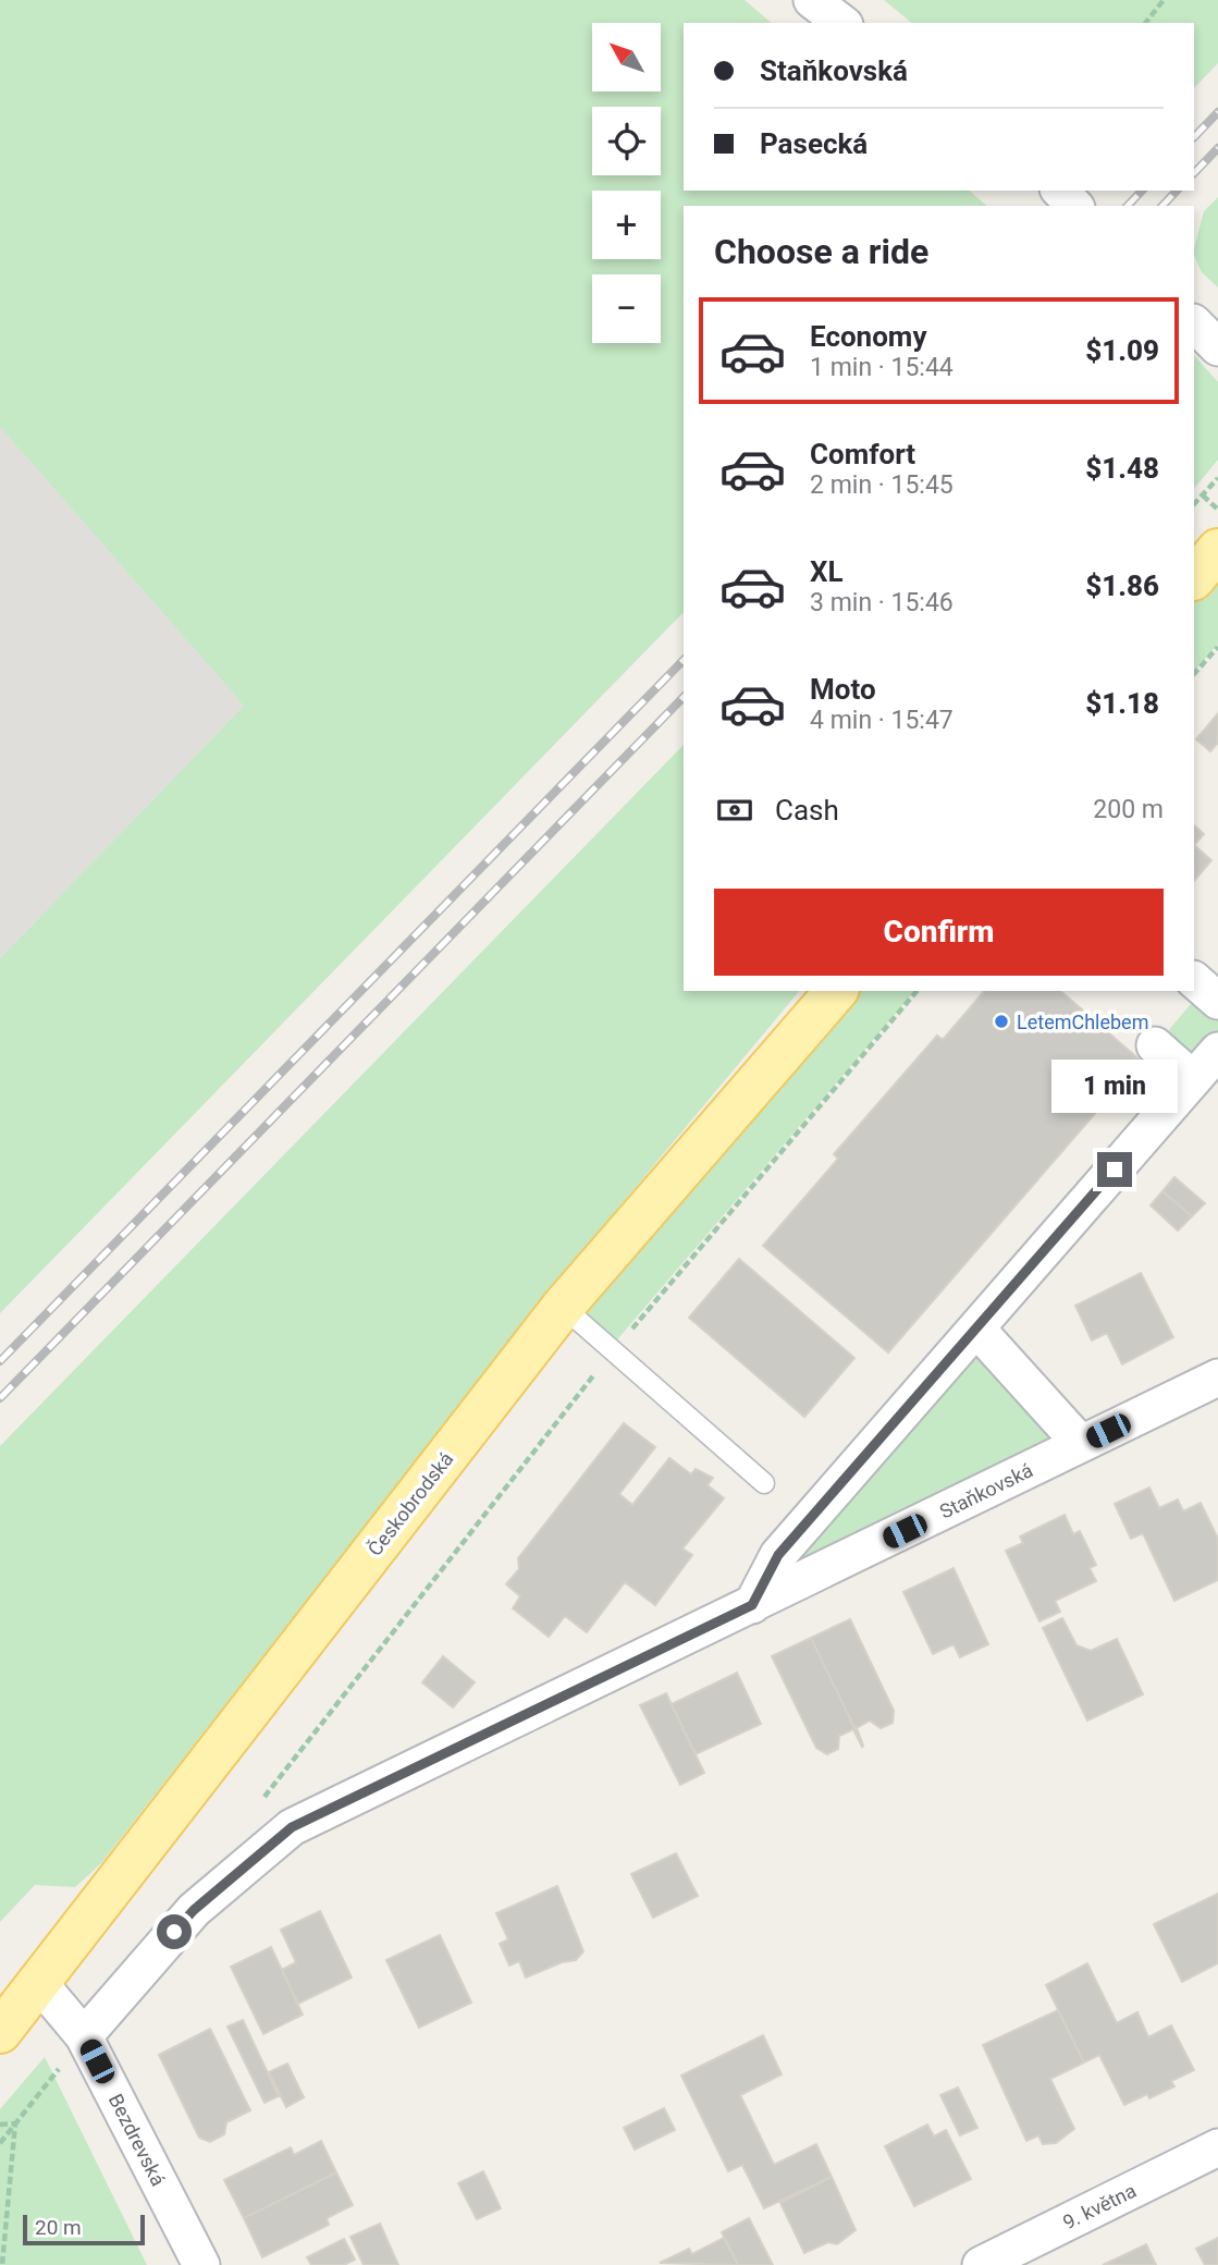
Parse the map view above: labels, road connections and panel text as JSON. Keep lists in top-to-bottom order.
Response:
{
  "streets": {
    "main road": ["Českobrodská"],
    "street": ["Staňkovská", "Bezdrevská", "9. května"]
  },
  "crossings": [
    ["Staňkovská", "Bezdrevská"],
    ["Českobrodská", "Bezdrevská"]
  ],
  "places": ["LetemChlebem"],
  "scale_bar": "20 m",
  "north": "top left",
  "page": {
    "map_buttons": ["+", "−"],
    "banner": ["Staňkovská", "Pasecká"],
    "heading": "Choose a ride",
    "list": [
      {
        "name": "Economy",
        "note": "1 min · 15:44",
        "value": "$1.09"
      },
      {
        "name": "Comfort",
        "note": "2 min · 15:45",
        "value": "$1.48"
      },
      {
        "name": "XL",
        "note": "3 min · 15:46",
        "value": "$1.86"
      },
      {
        "name": "Moto",
        "note": "4 min · 15:47",
        "value": "$1.18"
      }
    ],
    "pay": ["Cash", "200 m"],
    "buttons": "Confirm",
    "bubble": "1 min",
    "scale": "20 m"
  }
}
